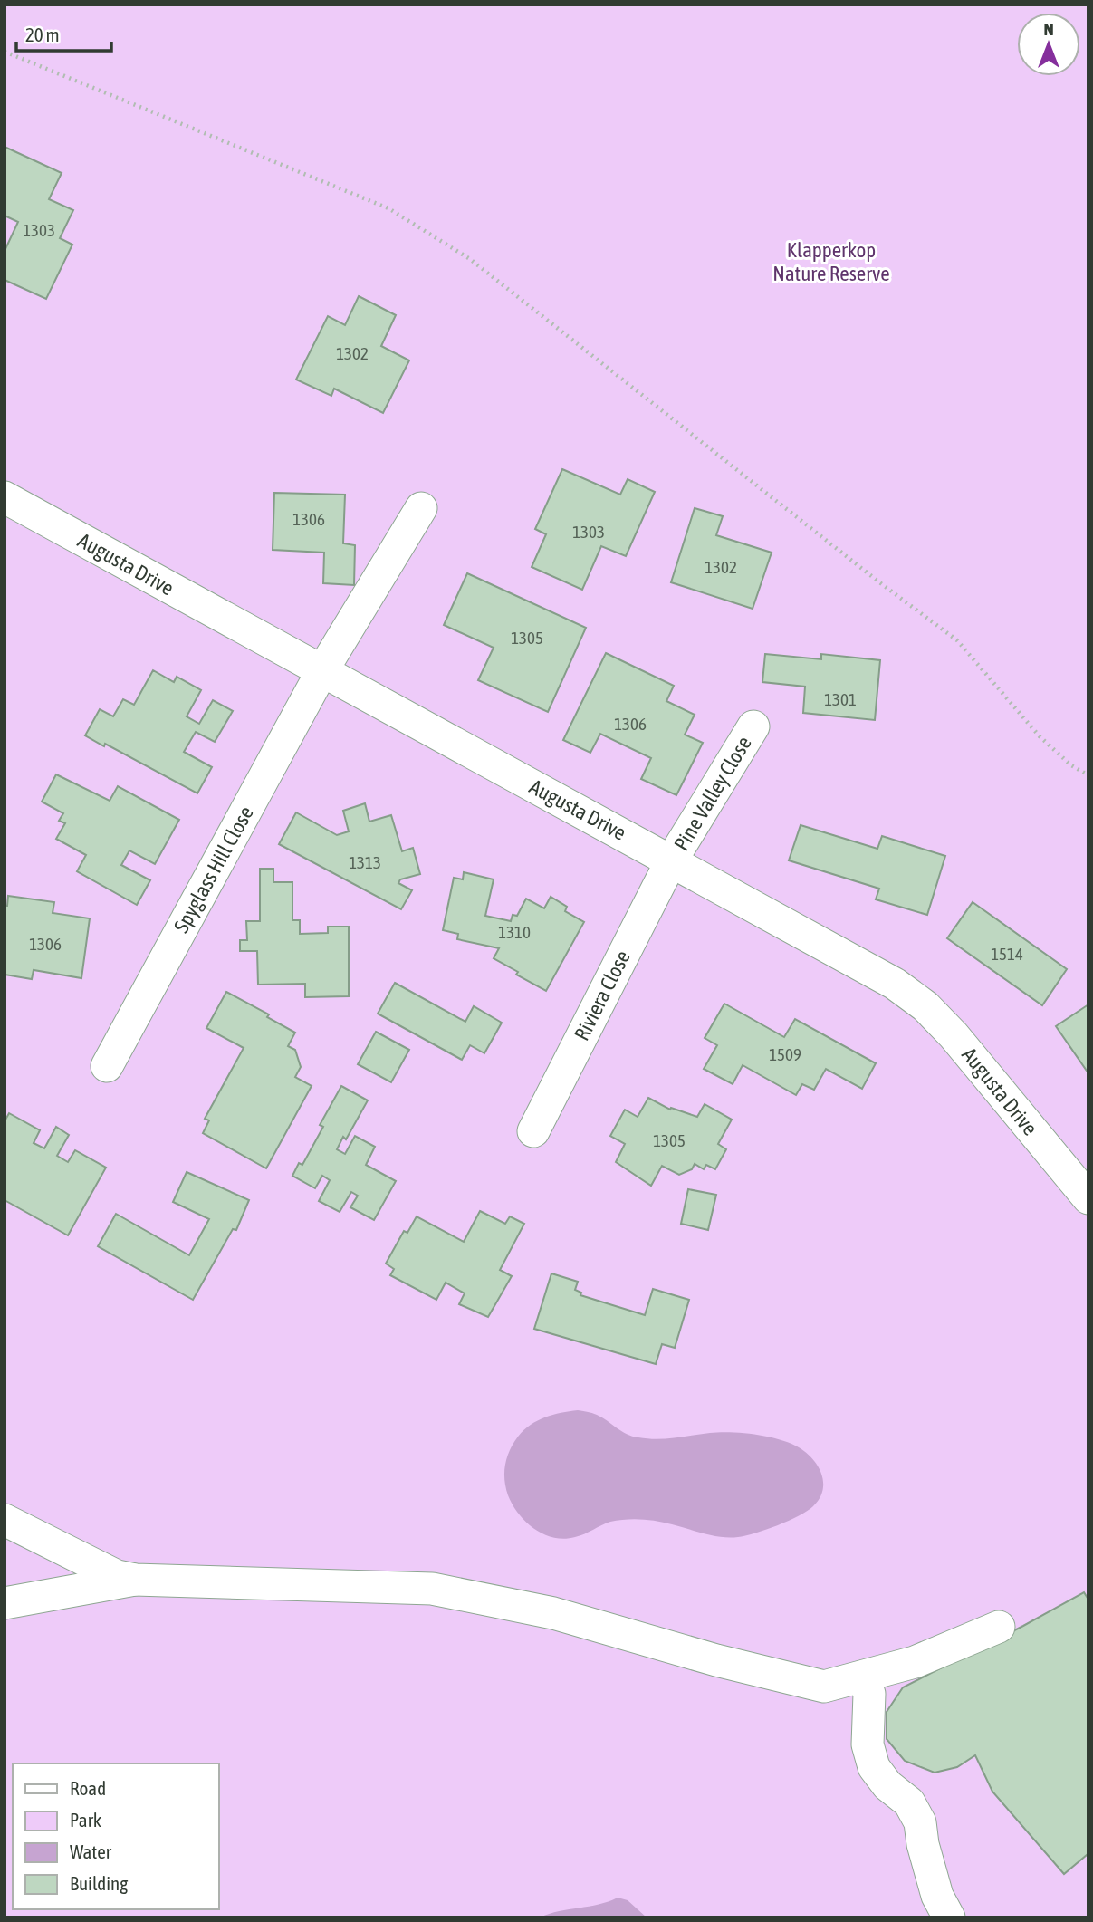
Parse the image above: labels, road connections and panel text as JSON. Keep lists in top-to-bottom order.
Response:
{
  "streets": {
    "street": [
      "Augusta Drive",
      "Pine Valley Close",
      "Spyglass Hill Close",
      "Riviera Close"
    ]
  },
  "crossings": [
    ["Augusta Drive", "Pine Valley Close"],
    ["Augusta Drive", "Spyglass Hill Close"],
    ["Augusta Drive", "Riviera Close"],
    ["Pine Valley Close", "Riviera Close"]
  ],
  "parks": ["Klapperkop Nature Reserve"],
  "house_numbers": [
    "1303",
    "1302",
    "1306",
    "1303",
    "1302",
    "1305",
    "1301",
    "1306",
    "1313",
    "1310",
    "1306",
    "1514",
    "1509",
    "1305"
  ],
  "legend": [
    "Road",
    "Park",
    "Water",
    "Building"
  ],
  "scale_bar": "20 m",
  "north": "top"
}
